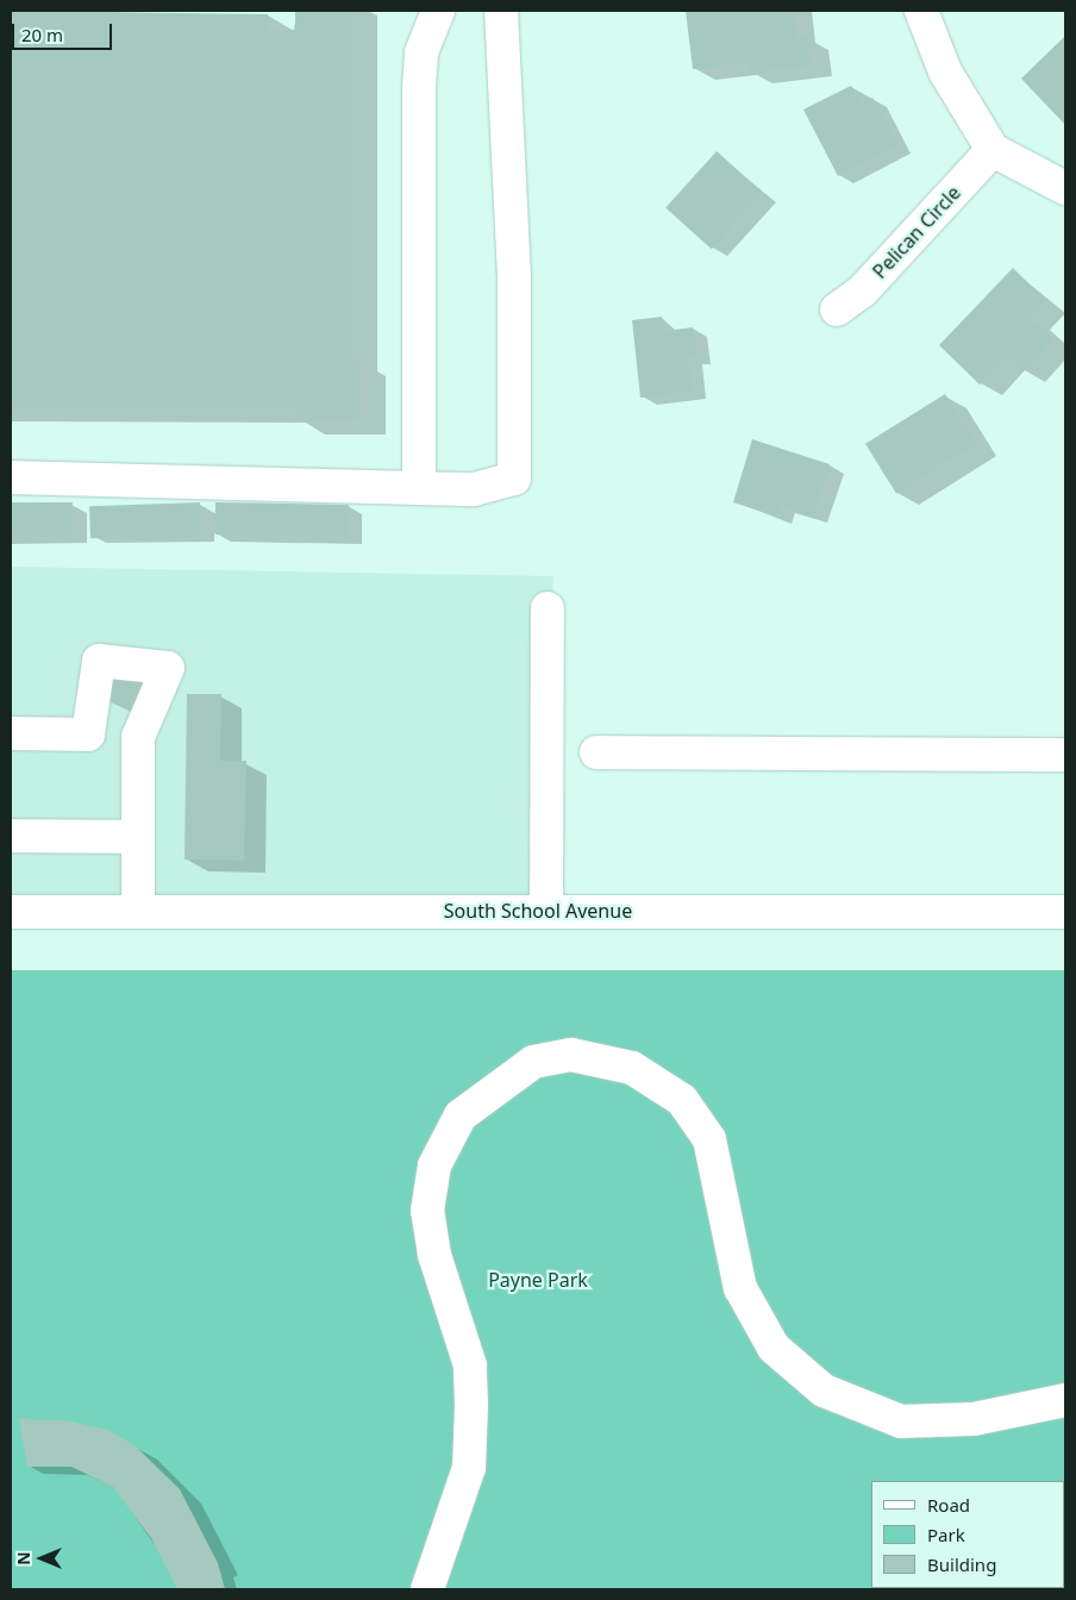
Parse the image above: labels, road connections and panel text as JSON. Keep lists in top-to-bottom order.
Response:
{
  "streets": {
    "street": ["Pelican Circle", "South School Avenue"]
  },
  "parks": ["Payne Park"],
  "legend": ["Road", "Park", "Building"],
  "scale_bar": "20 m",
  "north": "left"
}
